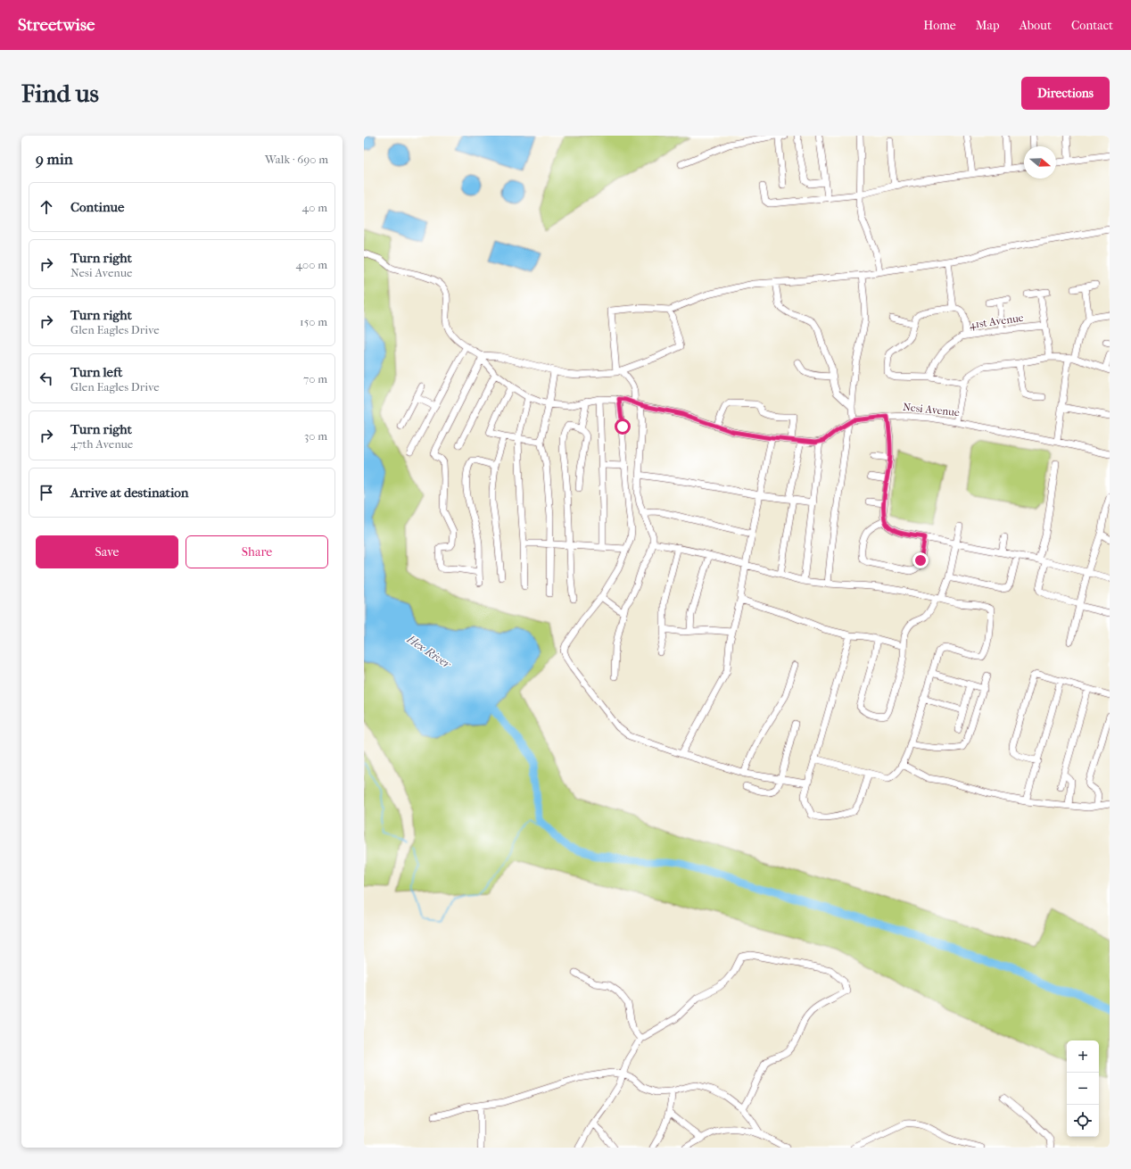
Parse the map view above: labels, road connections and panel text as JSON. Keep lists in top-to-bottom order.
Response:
{
  "streets": {
    "street": ["41st Avenue", "Nesi Avenue"]
  },
  "water": ["Hex River"],
  "north": "right",
  "page": {
    "header": "Streetwise",
    "nav": [
      "Home",
      "Map",
      "About",
      "Contact"
    ],
    "buttons": [
      "Directions",
      ["Save", "Share"]
    ],
    "title": "Find us",
    "heading": ["9 min", "Walk · 690 m"],
    "list": [
      ["Continue", "40 m"],
      ["Turn right", "Nesi Avenue", "400 m"],
      ["Turn right", "Glen Eagles Drive", "150 m"],
      ["Turn left", "Glen Eagles Drive", "70 m"],
      ["Turn right", "47th Avenue", "30 m"],
      "Arrive at destination"
    ],
    "map_buttons": ["+", "−"]
  }
}
